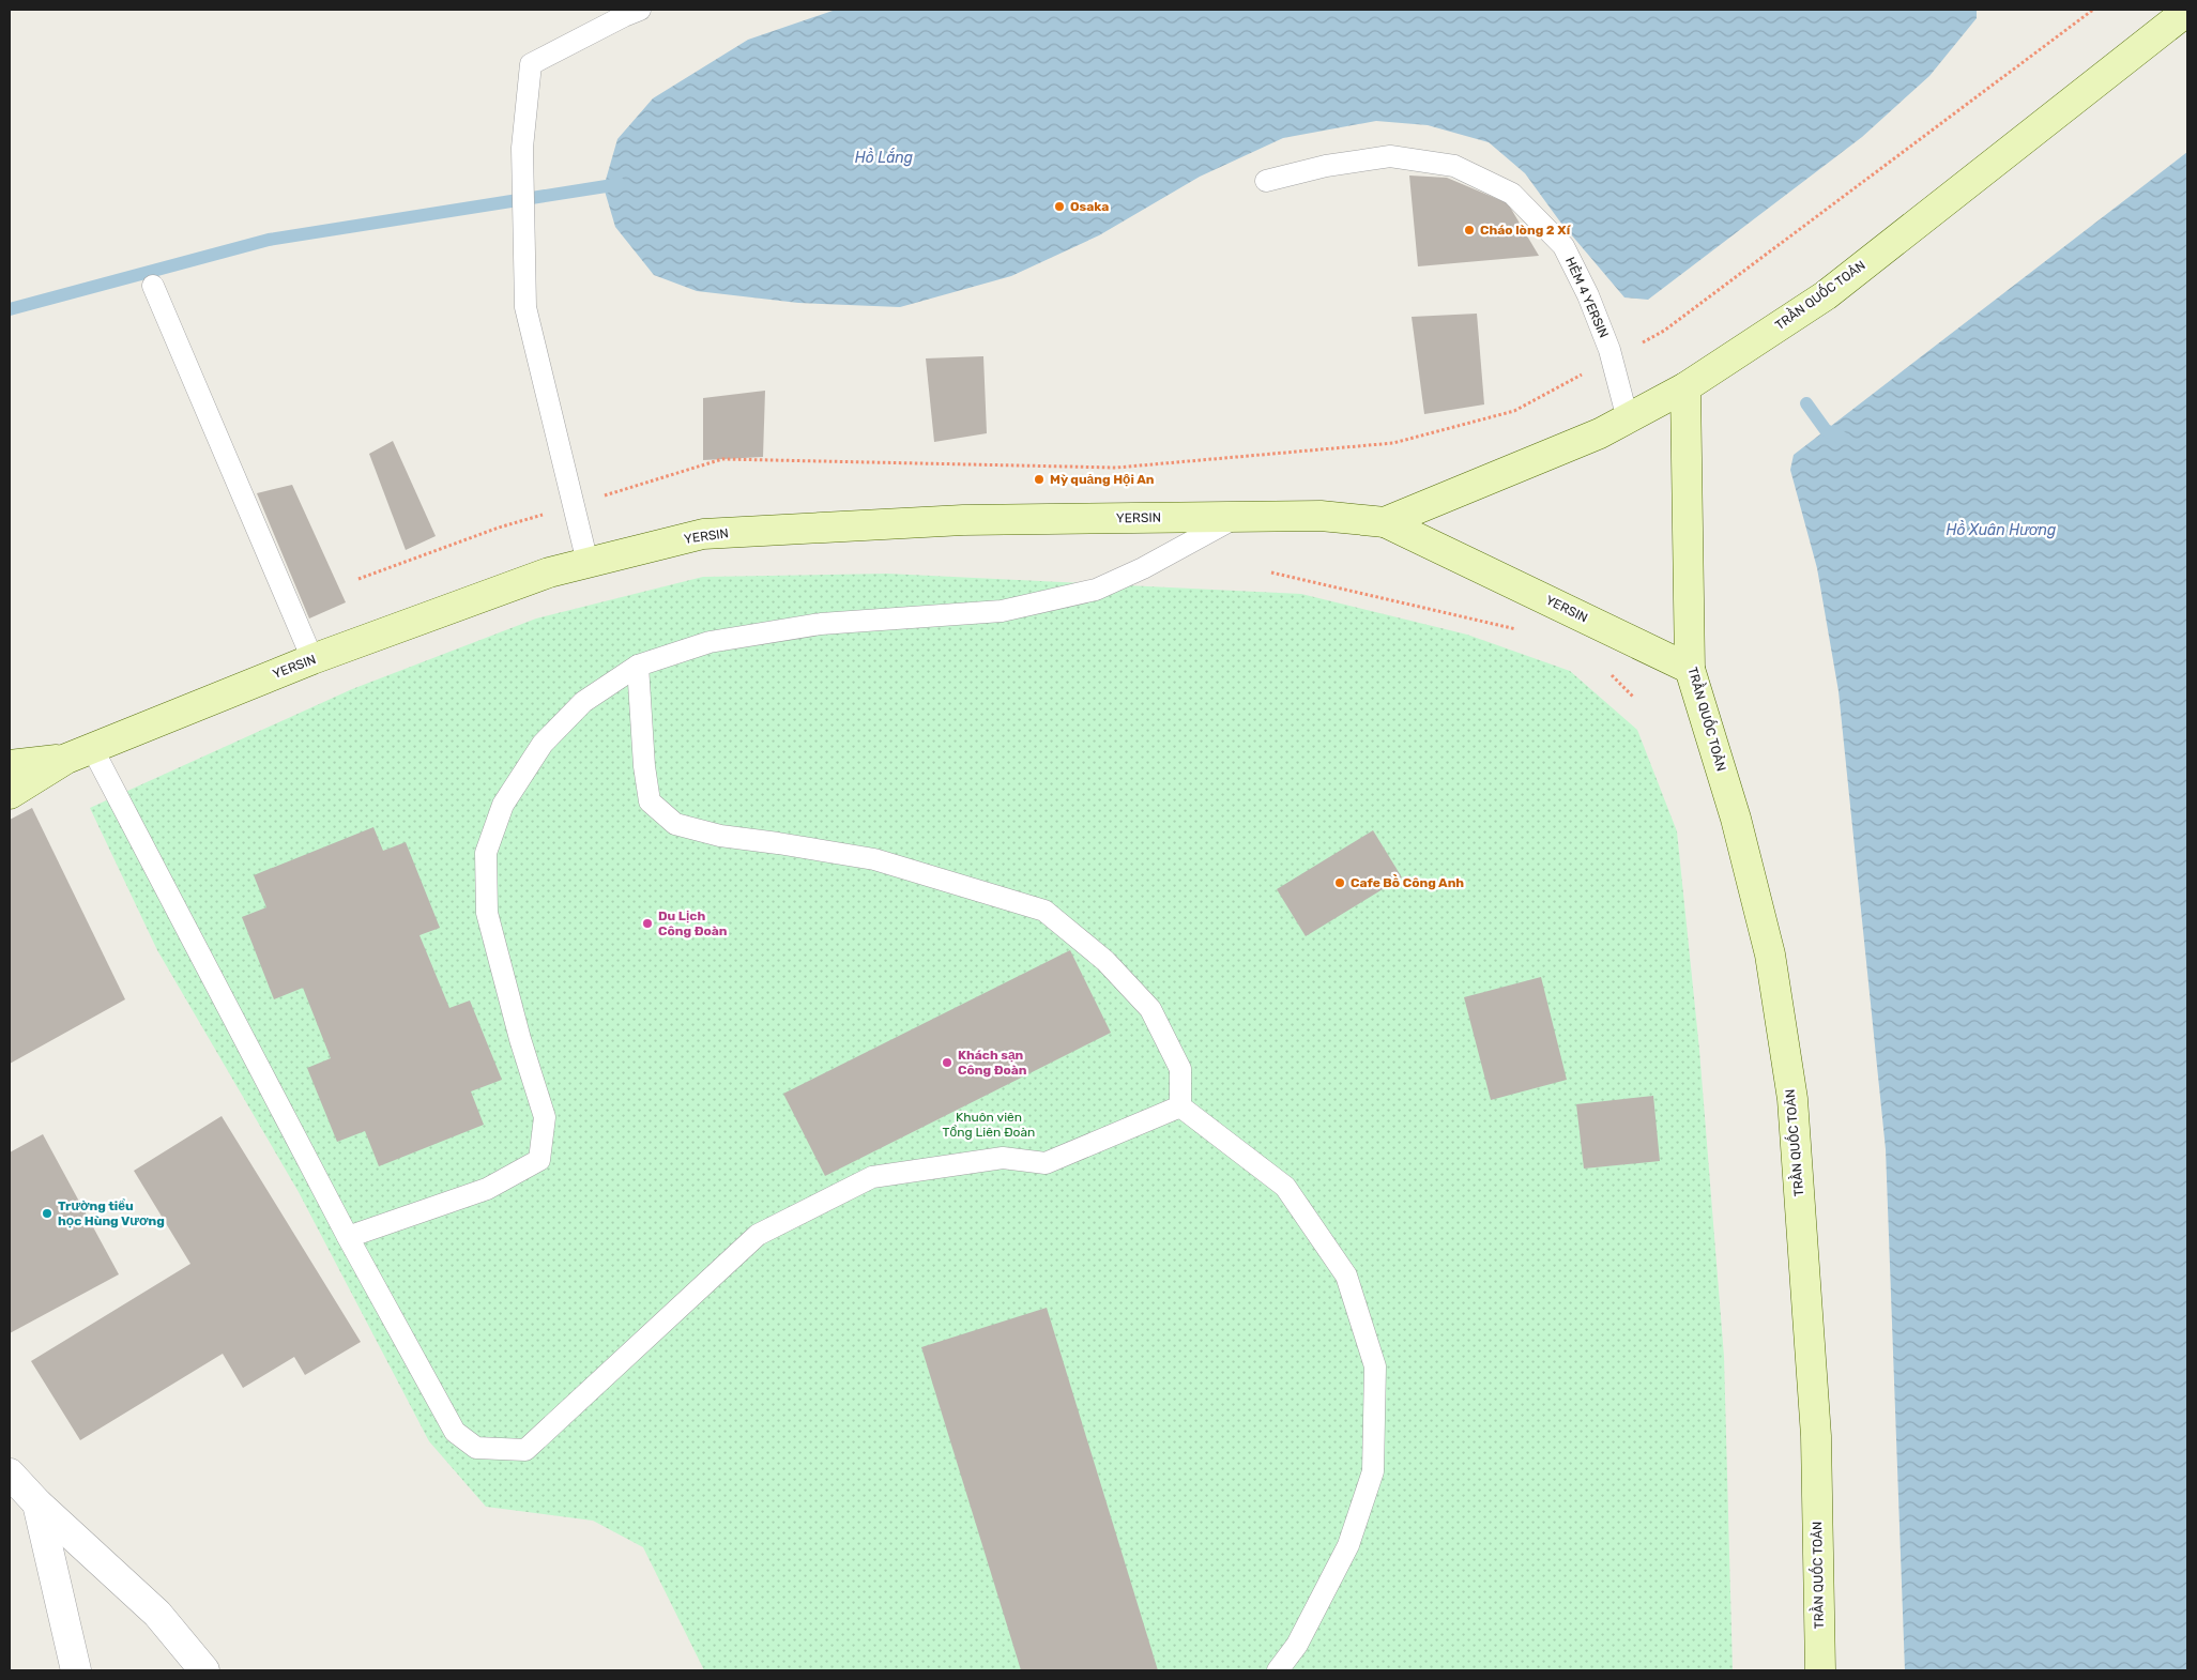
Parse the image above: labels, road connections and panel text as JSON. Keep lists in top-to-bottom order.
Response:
{
  "streets": {
    "main road": ["TRẦN QUỐC TOẢN", "YERSIN"],
    "lane": ["HẺM 4 YERSIN"]
  },
  "crossings": [
    ["TRẦN QUỐC TOẢN", "YERSIN"],
    ["HẺM 4 YERSIN", "YERSIN"]
  ],
  "water": ["Hồ Lắng", "Hồ Xuân Hương"],
  "parks": ["Khuôn viên Tổng Liên Đoàn"],
  "places": [
    "Osaka",
    "Cháo lòng 2 Xí",
    "Mỳ quảng Hội An",
    "Cafe Bồ Công Anh",
    "Du Lịch Công Đoàn",
    "Khách sạn Công Đoàn",
    "Trường tiểu học Hùng Vương"
  ]
}
